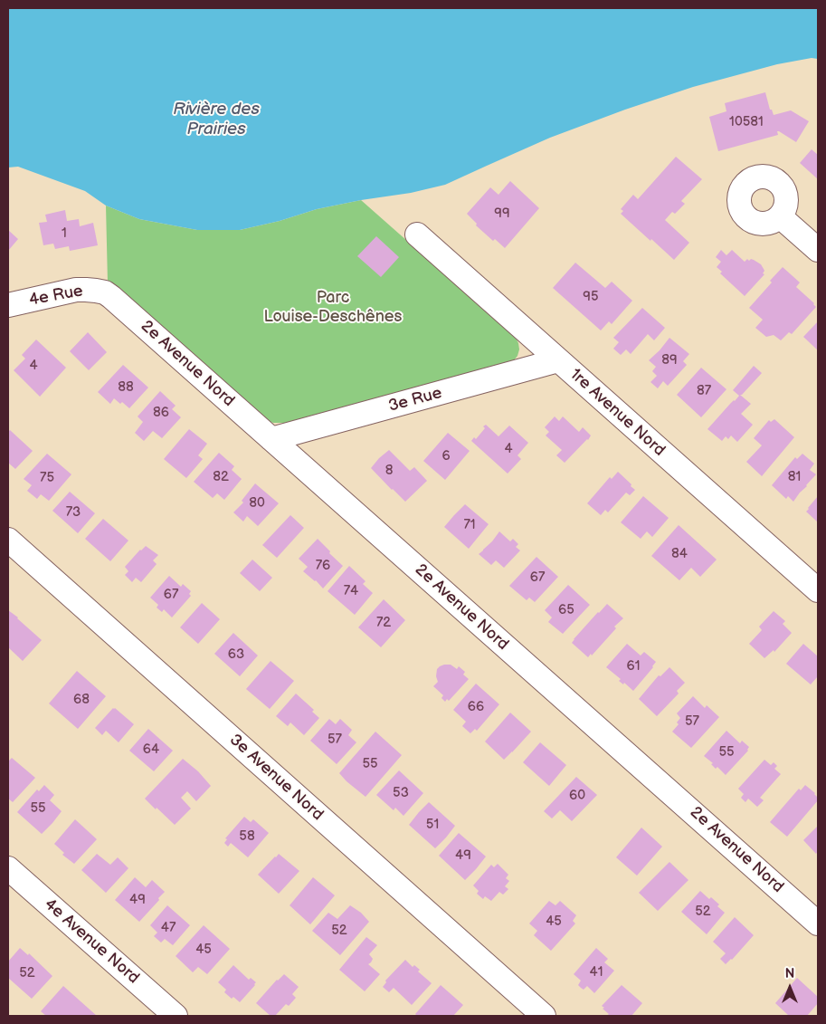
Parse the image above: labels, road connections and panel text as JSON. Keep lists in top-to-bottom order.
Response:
{
  "streets": {
    "street": [
      "4e Rue",
      "2e Avenue Nord",
      "3e Rue",
      "1re Avenue Nord",
      "3e Avenue Nord",
      "4e Avenue Nord"
    ]
  },
  "crossings": [
    ["4e Rue", "2e Avenue Nord"],
    ["2e Avenue Nord", "3e Rue"],
    ["3e Rue", "1re Avenue Nord"]
  ],
  "water": ["Rivière des Prairies"],
  "parks": ["Parc Louise-Deschênes"],
  "house_numbers": [
    "10581",
    "99",
    "1",
    "95",
    "89",
    "4",
    "88",
    "87",
    "86",
    "4",
    "6",
    "8",
    "82",
    "81",
    "75",
    "80",
    "73",
    "71",
    "84",
    "76",
    "67",
    "74",
    "67",
    "65",
    "72",
    "63",
    "61",
    "68",
    "66",
    "57",
    "57",
    "64",
    "55",
    "55",
    "53",
    "60",
    "55",
    "51",
    "58",
    "49",
    "49",
    "52",
    "45",
    "47",
    "52",
    "45",
    "41",
    "52"
  ],
  "north": "top"
}
